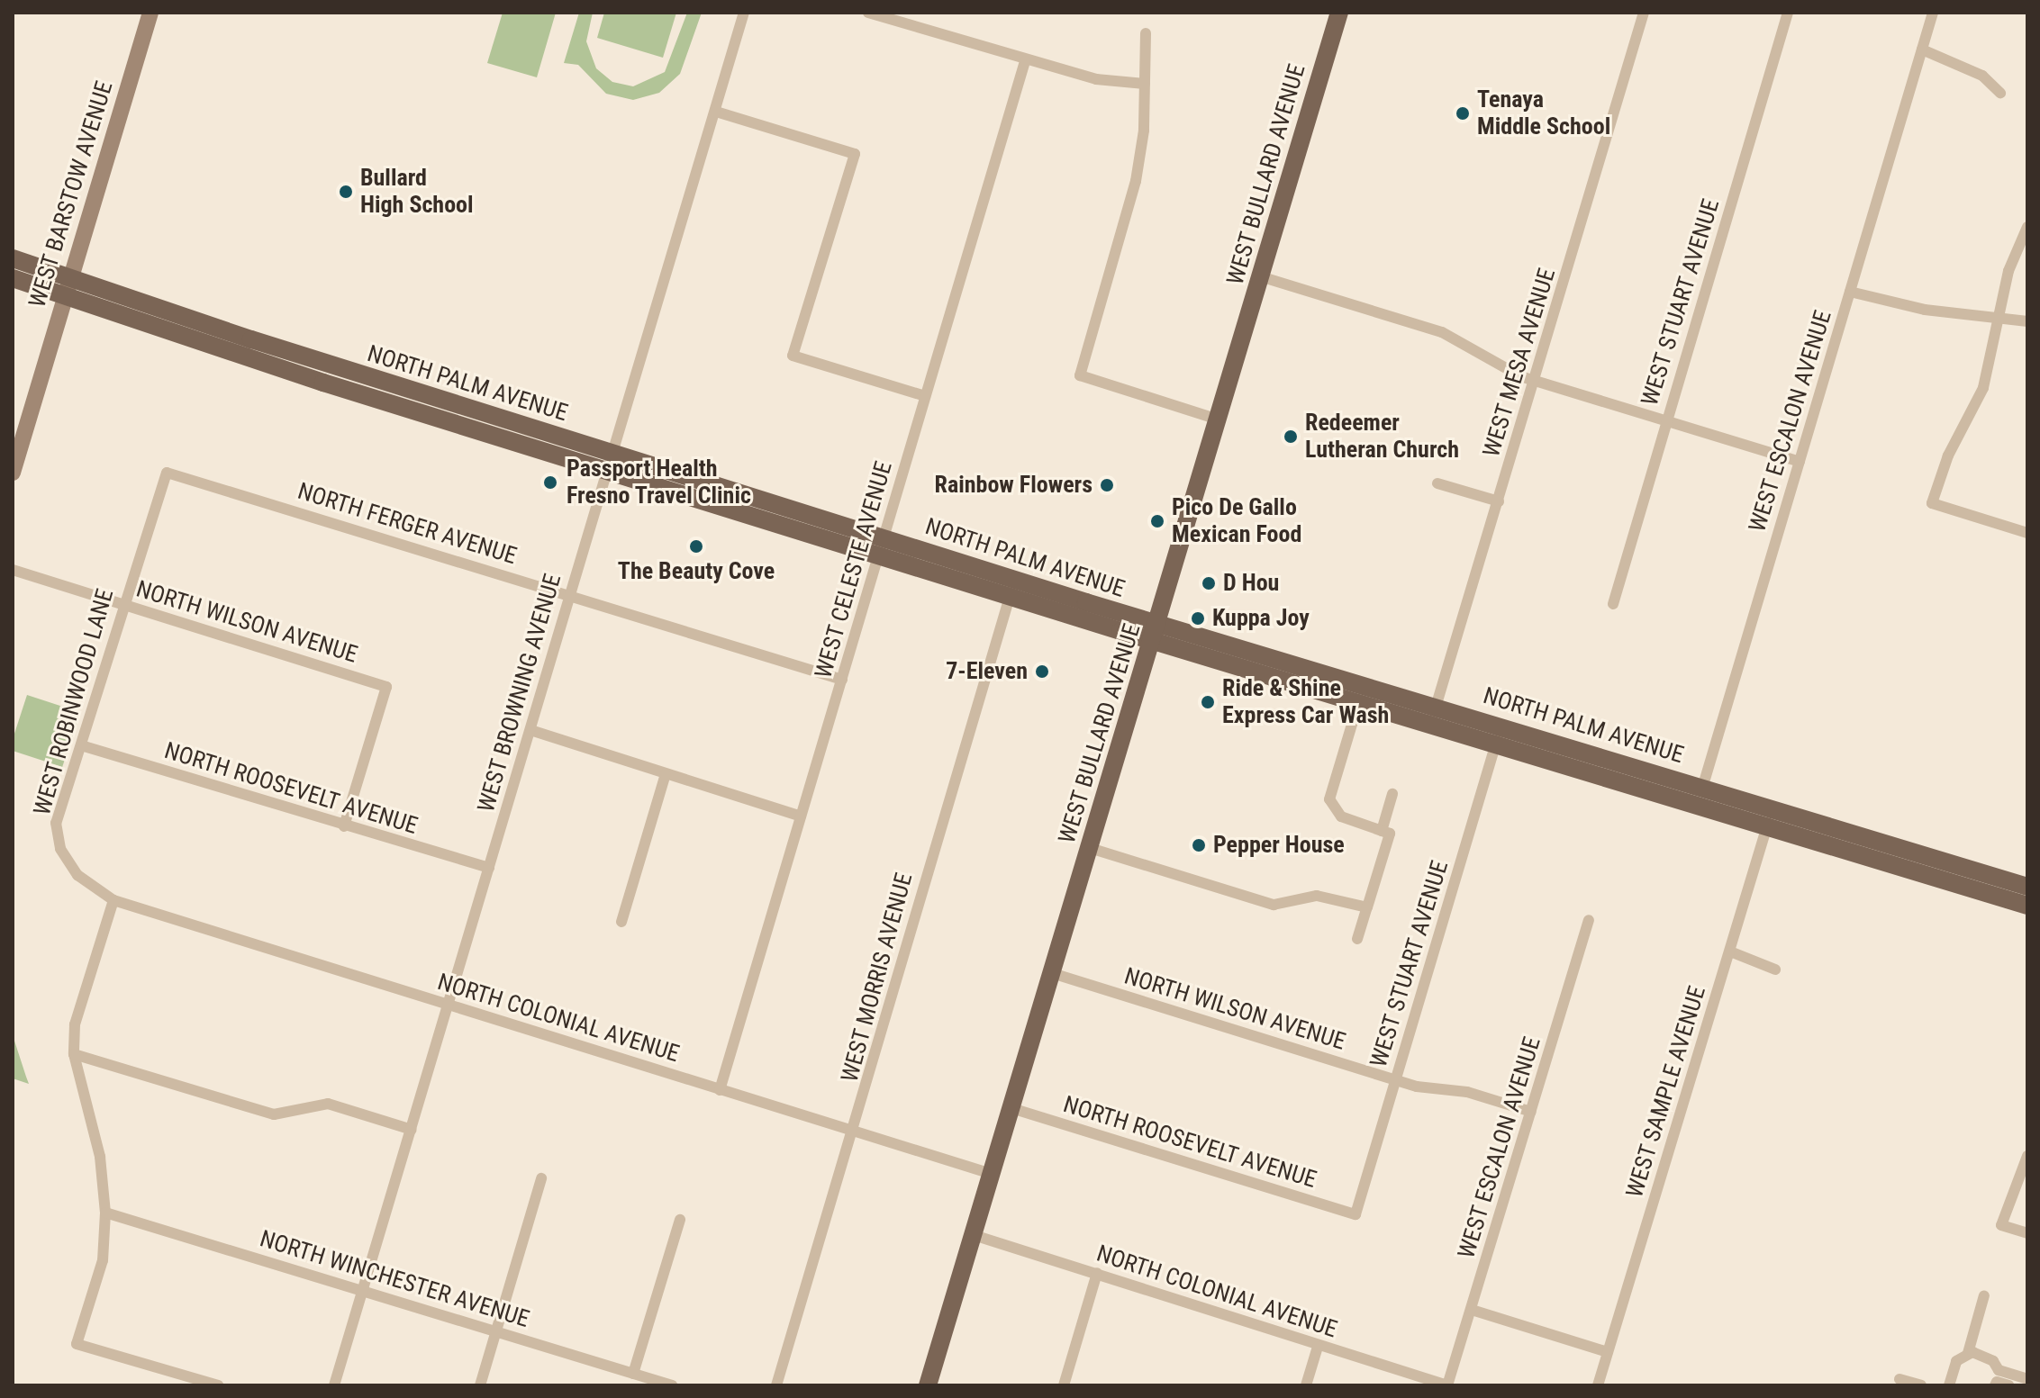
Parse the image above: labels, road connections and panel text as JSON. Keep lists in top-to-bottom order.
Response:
{
  "streets": {
    "main road": ["WEST BULLARD AVENUE", "NORTH PALM AVENUE"],
    "street": [
      "WEST BARSTOW AVENUE",
      "WEST STUART AVENUE",
      "WEST MESA AVENUE",
      "WEST ESCALON AVENUE",
      "NORTH FERGER AVENUE",
      "WEST CELESTE AVENUE",
      "NORTH WILSON AVENUE",
      "WEST BROWNING AVENUE",
      "WEST ROBINWOOD LANE",
      "NORTH ROOSEVELT AVENUE",
      "WEST MORRIS AVENUE",
      "NORTH COLONIAL AVENUE",
      "WEST SAMPLE AVENUE",
      "NORTH WINCHESTER AVENUE"
    ]
  },
  "crossings": [
    ["WEST BULLARD AVENUE", "NORTH PALM AVENUE"],
    ["WEST BULLARD AVENUE", "NORTH WILSON AVENUE"],
    ["WEST BULLARD AVENUE", "NORTH ROOSEVELT AVENUE"],
    ["WEST BULLARD AVENUE", "NORTH COLONIAL AVENUE"],
    ["WEST BARSTOW AVENUE", "NORTH PALM AVENUE"],
    ["WEST STUART AVENUE", "NORTH PALM AVENUE"],
    ["WEST STUART AVENUE", "NORTH WILSON AVENUE"],
    ["WEST STUART AVENUE", "NORTH ROOSEVELT AVENUE"],
    ["WEST MESA AVENUE", "NORTH PALM AVENUE"],
    ["NORTH PALM AVENUE", "WEST ESCALON AVENUE"],
    ["NORTH PALM AVENUE", "WEST CELESTE AVENUE"],
    ["NORTH PALM AVENUE", "WEST BROWNING AVENUE"],
    ["NORTH PALM AVENUE", "WEST MORRIS AVENUE"],
    ["NORTH PALM AVENUE", "WEST SAMPLE AVENUE"],
    ["WEST ESCALON AVENUE", "NORTH WILSON AVENUE"],
    ["WEST ESCALON AVENUE", "NORTH COLONIAL AVENUE"],
    ["NORTH FERGER AVENUE", "WEST CELESTE AVENUE"],
    ["NORTH FERGER AVENUE", "WEST BROWNING AVENUE"],
    ["NORTH FERGER AVENUE", "WEST ROBINWOOD LANE"],
    ["WEST CELESTE AVENUE", "NORTH COLONIAL AVENUE"],
    ["NORTH WILSON AVENUE", "WEST ROBINWOOD LANE"],
    ["NORTH WILSON AVENUE", "NORTH ROOSEVELT AVENUE"],
    ["WEST BROWNING AVENUE", "NORTH ROOSEVELT AVENUE"],
    ["WEST BROWNING AVENUE", "NORTH COLONIAL AVENUE"],
    ["WEST BROWNING AVENUE", "NORTH WINCHESTER AVENUE"],
    ["WEST ROBINWOOD LANE", "NORTH ROOSEVELT AVENUE"],
    ["WEST ROBINWOOD LANE", "NORTH COLONIAL AVENUE"],
    ["WEST MORRIS AVENUE", "NORTH COLONIAL AVENUE"]
  ],
  "places": [
    "Tenaya Middle School",
    "Bullard High School",
    "Redeemer Lutheran Church",
    "Passport Health Fresno Travel Clinic",
    "Rainbow Flowers",
    "Pico De Gallo Mexican Food",
    "The Beauty Cove",
    "D Hou",
    "Kuppa Joy",
    "7-Eleven",
    "Ride & Shine Express Car Wash",
    "Pepper House"
  ]
}
